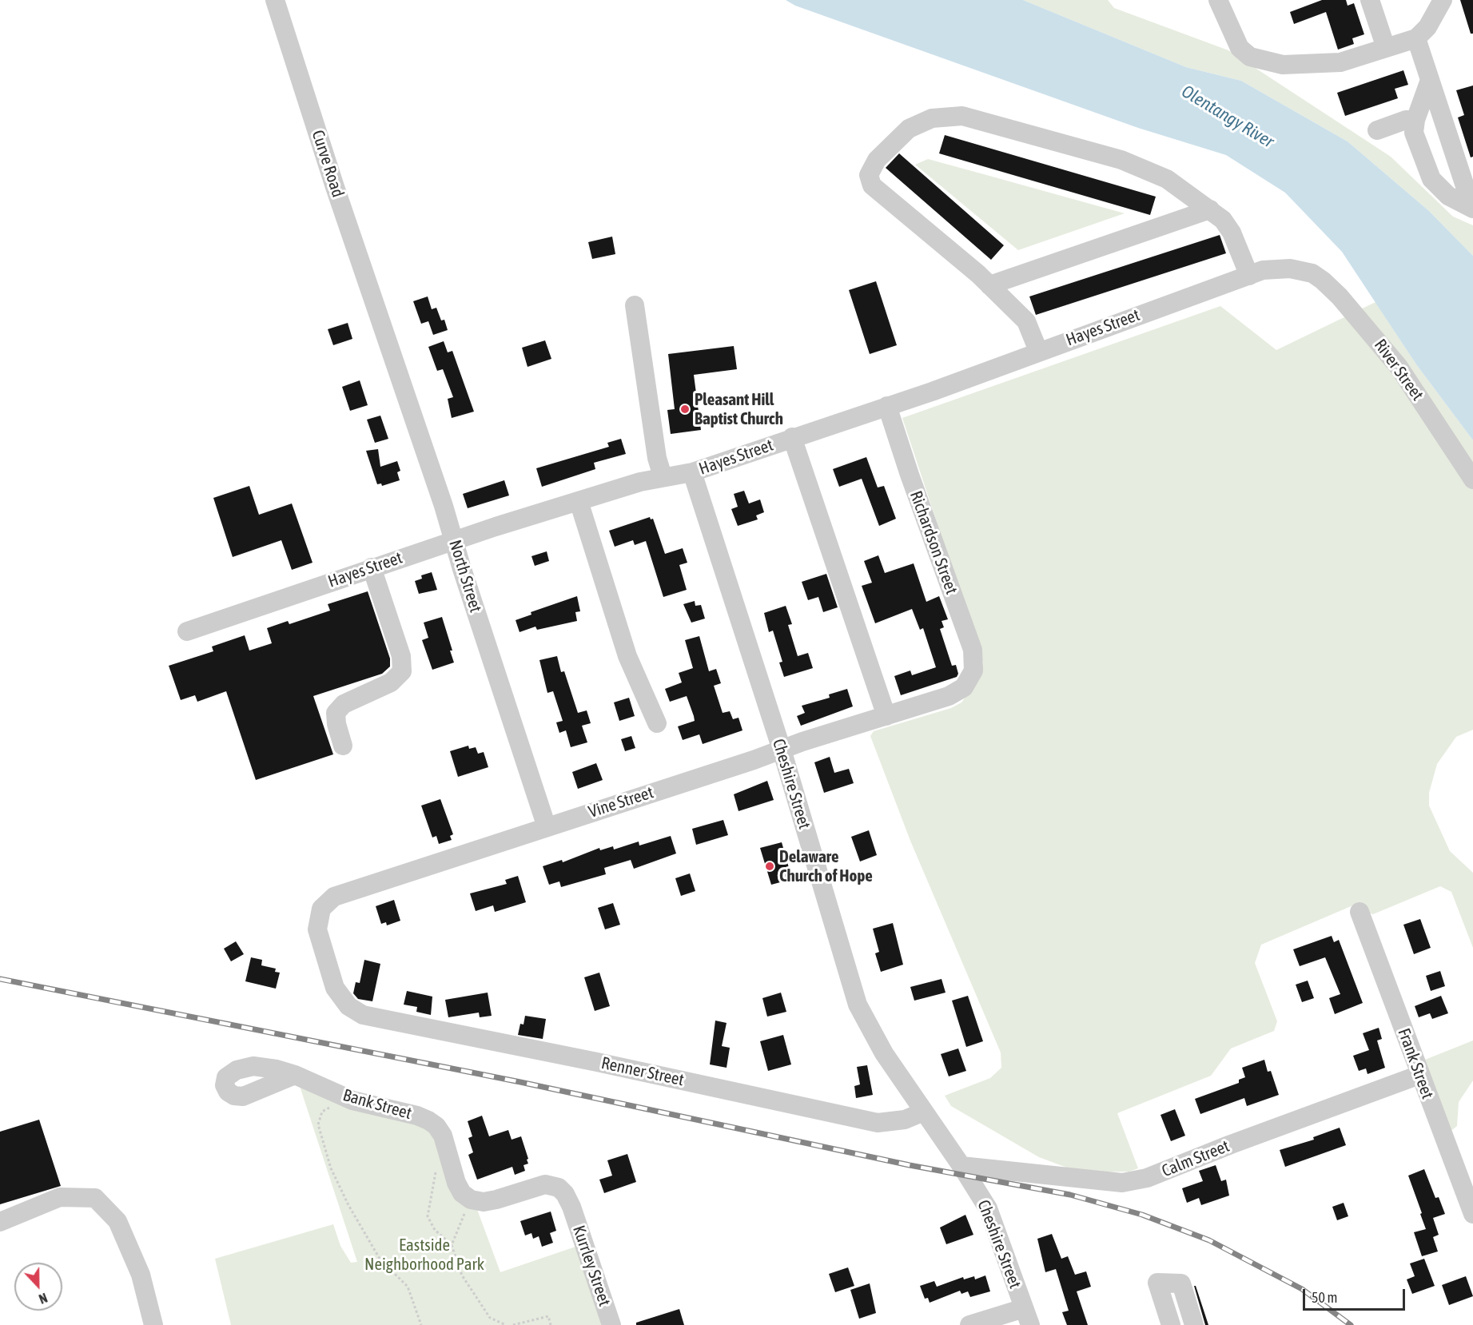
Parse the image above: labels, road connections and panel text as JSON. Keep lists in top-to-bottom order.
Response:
{
  "streets": {
    "street": [
      "Curve Road",
      "Hayes Street",
      "River Street",
      "Richardson Street",
      "North Street",
      "Cheshire Street",
      "Vine Street",
      "Frank Street",
      "Renner Street",
      "Bank Street",
      "Calm Street",
      "Kurrley Street"
    ]
  },
  "crossings": [
    ["Curve Road", "North Street"],
    ["Hayes Street", "River Street"],
    ["Hayes Street", "Richardson Street"],
    ["Hayes Street", "North Street"],
    ["Hayes Street", "Cheshire Street"],
    ["Richardson Street", "Vine Street"],
    ["North Street", "Vine Street"],
    ["Cheshire Street", "Vine Street"],
    ["Cheshire Street", "Renner Street"],
    ["Cheshire Street", "Calm Street"],
    ["Vine Street", "Renner Street"],
    ["Frank Street", "Calm Street"],
    ["Bank Street", "Kurrley Street"]
  ],
  "water": ["Olentangy River"],
  "parks": ["Eastside Neighborhood Park"],
  "places": ["Pleasant Hill Baptist Church", "Delaware Church of Hope"],
  "scale_bar": "50 m",
  "north": "bottom"
}
